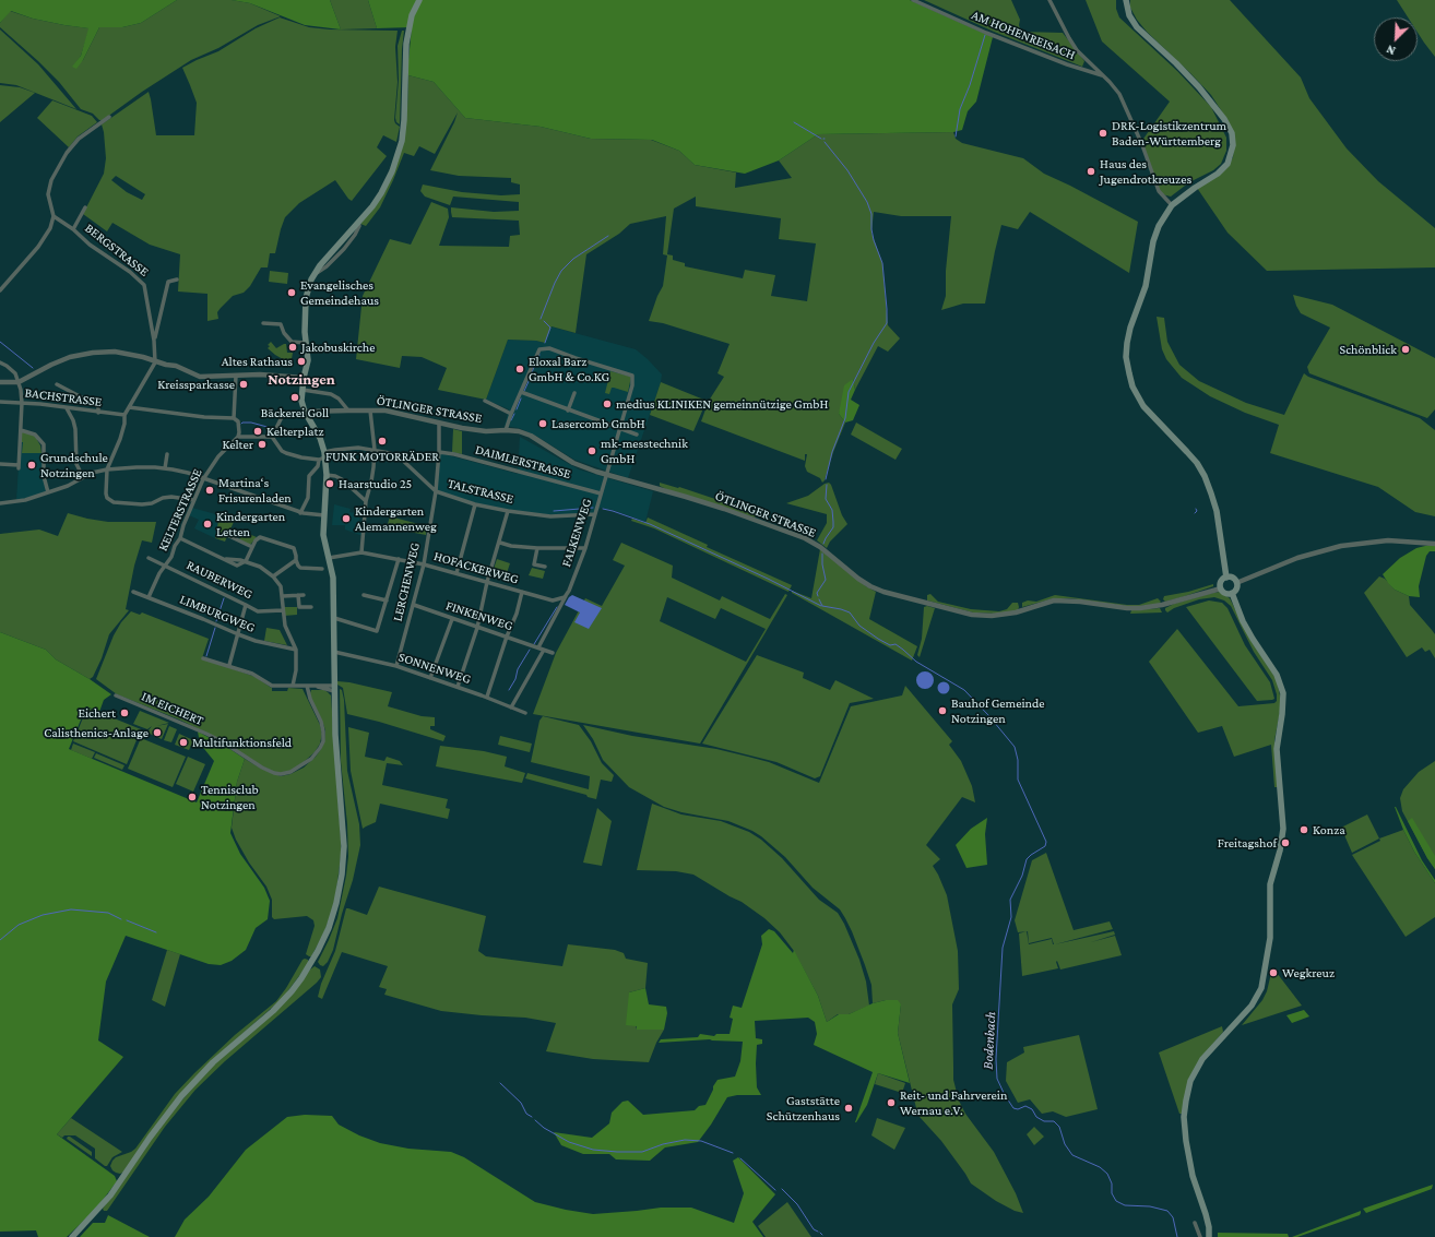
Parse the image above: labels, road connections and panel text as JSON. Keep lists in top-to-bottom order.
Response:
{
  "streets": {
    "street": [
      "AM HOHENREISACH",
      "BERGSTRASSE",
      "BACHSTRASSE",
      "ÖTLINGER STRASSE",
      "DAIMLERSTRASSE",
      "TALSTRASSE",
      "KELTERSTRASSE",
      "FALKENWEG",
      "HOFACKERWEG",
      "RAUBERWEG",
      "LERCHENWEG",
      "LIMBURGWEG",
      "FINKENWEG",
      "SONNENWEG",
      "IM EICHERT"
    ]
  },
  "crossings": [
    ["ÖTLINGER STRASSE", "FALKENWEG"],
    ["ÖTLINGER STRASSE", "LERCHENWEG"],
    ["DAIMLERSTRASSE", "FALKENWEG"],
    ["DAIMLERSTRASSE", "LERCHENWEG"],
    ["TALSTRASSE", "FALKENWEG"],
    ["TALSTRASSE", "LERCHENWEG"],
    ["KELTERSTRASSE", "RAUBERWEG"],
    ["KELTERSTRASSE", "LIMBURGWEG"],
    ["FALKENWEG", "HOFACKERWEG"],
    ["HOFACKERWEG", "LERCHENWEG"],
    ["LERCHENWEG", "FINKENWEG"],
    ["LERCHENWEG", "SONNENWEG"]
  ],
  "districts": ["Notzingen"],
  "water": ["Bodenbach"],
  "places": [
    "DRK-Logistikzentrum Baden-Württemberg",
    "Haus des Jugendrotkreuzes",
    "Evangelisches Gemeindehaus",
    "Jakobuskirche",
    "Schönblick",
    "Altes Rathaus",
    "Eloxal Barz GmbH & Co.KG",
    "Kreissparkasse",
    "Bäckerei Goll",
    "medius KLINIKEN gemeinnützige GmbH",
    "Lasercomb GmbH",
    "Kelterplatz",
    "FUNK MOTORRÄDER",
    "Kelter",
    "mk-messtechnik GmbH",
    "Grundschule Notzingen",
    "Haarstudio 25",
    "Martina‘s Frisurenladen",
    "Kindergarten Alemannenweg",
    "Kindergarten Letten",
    "Bauhof Gemeinde Notzingen",
    "Eichert",
    "Calisthenics-Anlage",
    "Multifunktionsfeld",
    "Tennisclub Notzingen",
    "Konza",
    "Freitagshof",
    "Wegkreuz",
    "Reit- und Fahrverein Wernau e.V.",
    "Gaststätte Schützenhaus"
  ],
  "north": "bottom left"
}
